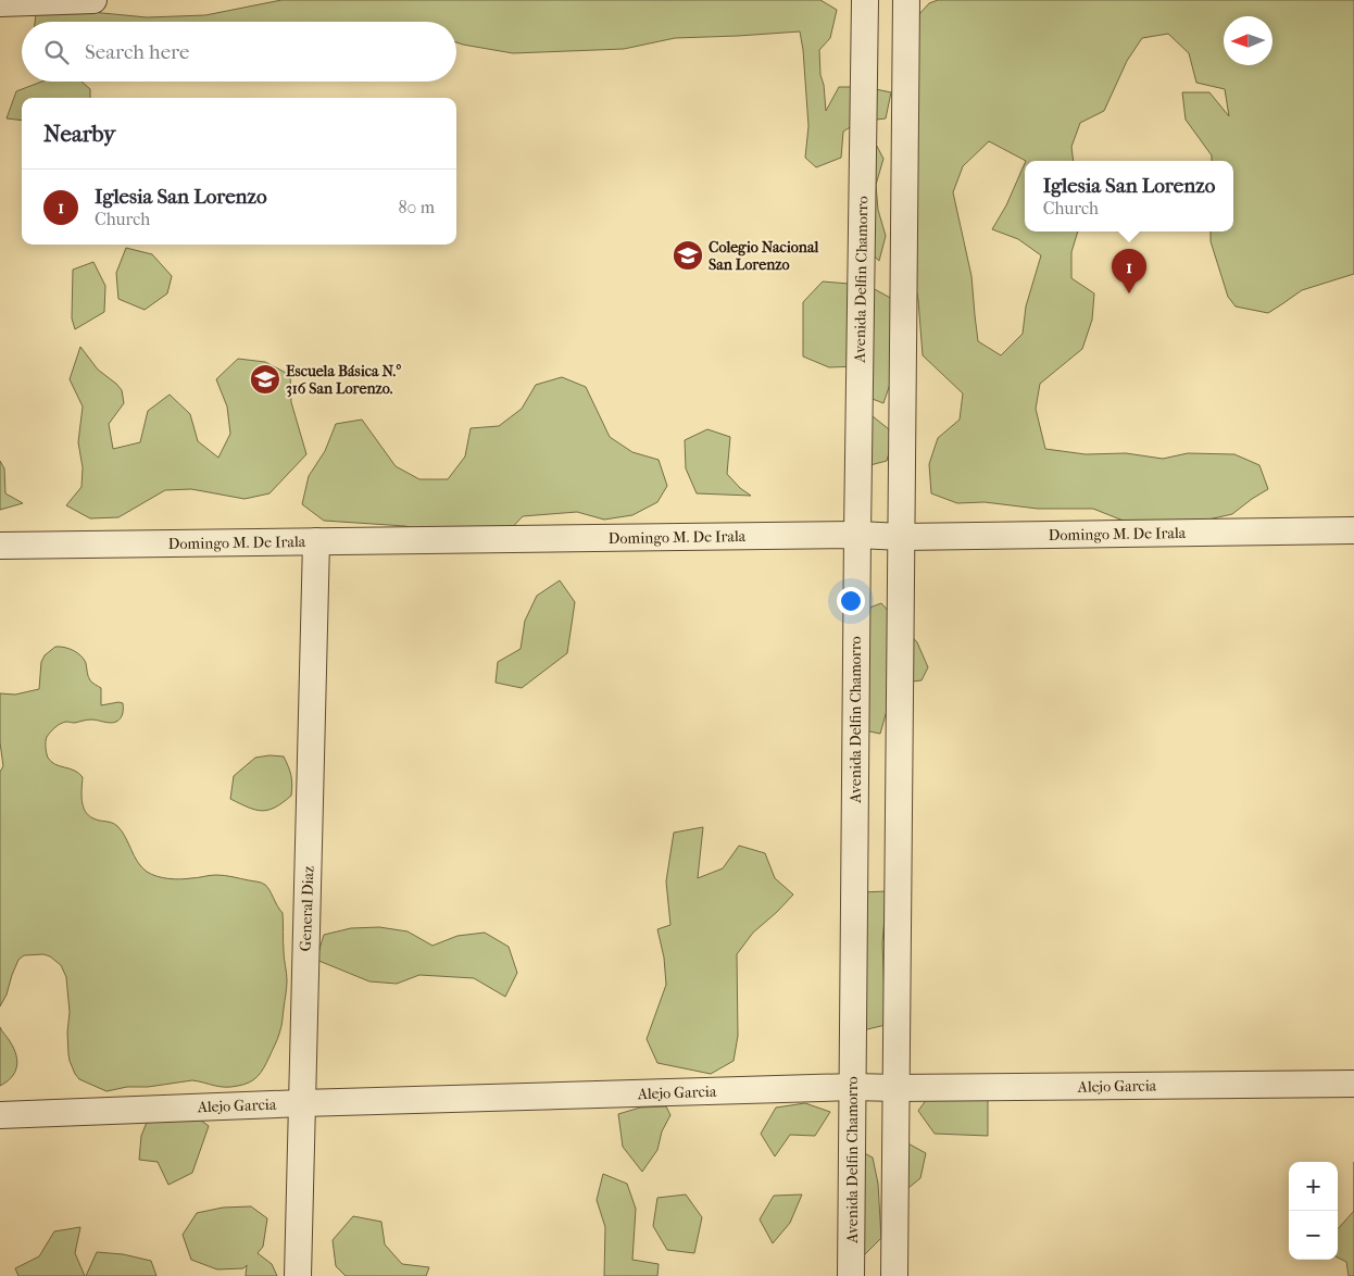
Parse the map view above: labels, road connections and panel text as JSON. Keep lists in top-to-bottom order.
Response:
{
  "streets": {
    "street": [
      "Avenida Delfin Chamorro",
      "Domingo M. De Irala",
      "General Diaz",
      "Alejo Garcia"
    ]
  },
  "crossings": [
    ["Avenida Delfin Chamorro", "Domingo M. De Irala"],
    ["Avenida Delfin Chamorro", "Alejo Garcia"],
    ["Domingo M. De Irala", "General Diaz"],
    ["General Diaz", "Alejo Garcia"]
  ],
  "places": {
    "school or university": ["Colegio Nacional San Lorenzo", "Escuela Básica N.º 316 San Lorenzo."]
  },
  "north": "left",
  "page": {
    "search": "Search here",
    "heading": "Nearby",
    "popup": ["Iglesia San Lorenzo", "Church"],
    "list": [
      {
        "mark": "1",
        "name": "Iglesia San Lorenzo",
        "note": "Church",
        "value": "80 m"
      }
    ],
    "pins": "1",
    "map_buttons": ["+", "−"]
  }
}
